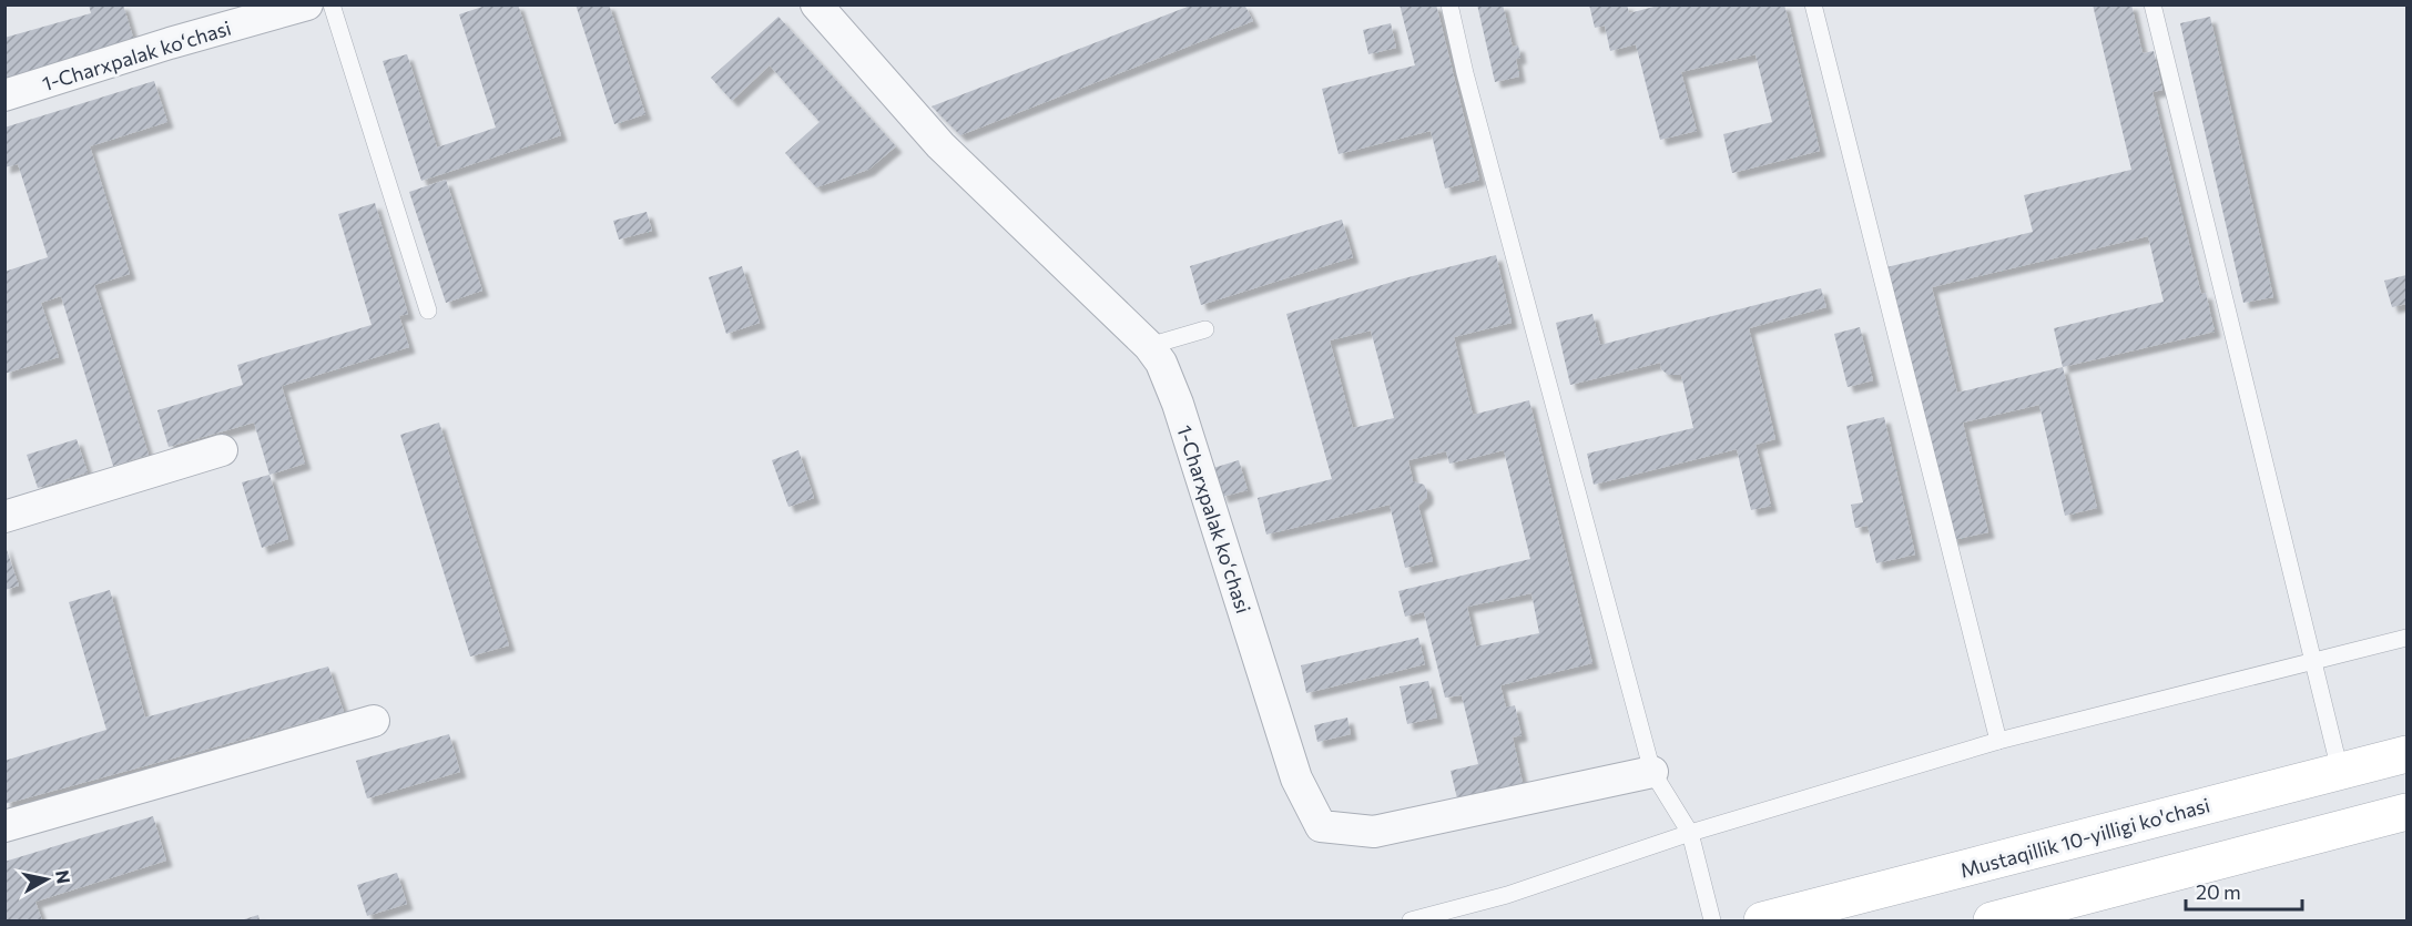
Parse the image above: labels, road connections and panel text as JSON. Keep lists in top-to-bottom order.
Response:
{
  "streets": {
    "main road": ["Mustaqillik 10-yilligi ko'chasi"],
    "street": ["1-Charxpalak koʻchasi"]
  },
  "scale_bar": "20 m",
  "north": "right"
}
